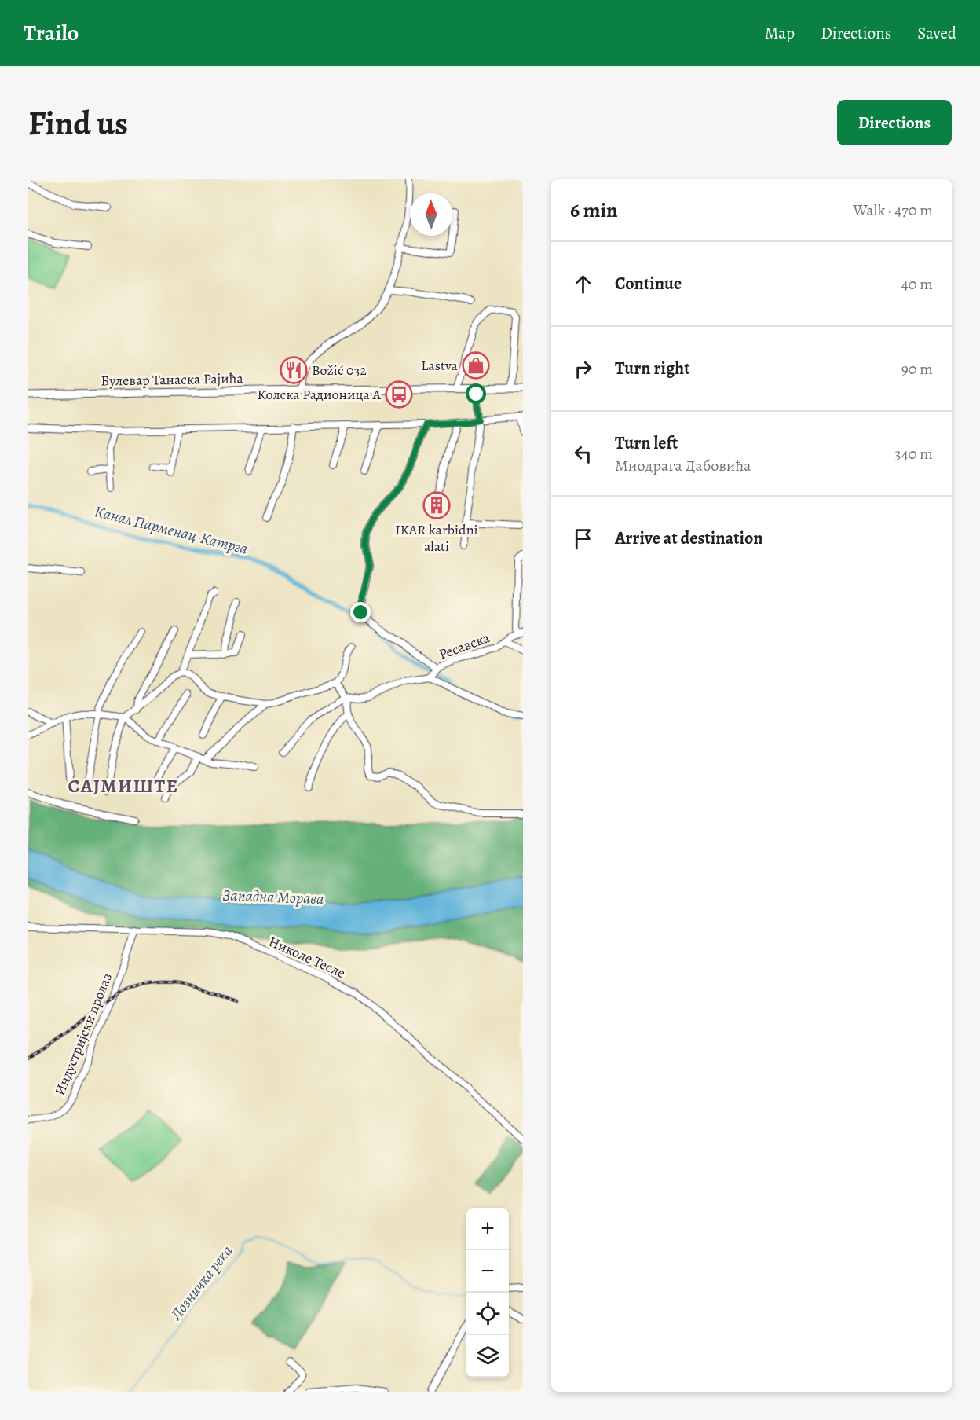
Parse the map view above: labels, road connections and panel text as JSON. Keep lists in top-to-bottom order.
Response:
{
  "streets": {
    "main road": ["Булевар Танаска Рајића"],
    "street": ["Ресавска", "Николе Тесле", "Индустријски пролаз"]
  },
  "crossings": [
    ["Николе Тесле", "Индустријски пролаз"]
  ],
  "districts": ["САЈМИШТЕ"],
  "water": ["Канал Парменац-Катрга", "Западна Морава", "Лозничка река"],
  "places": {
    "shop": ["Lastva"],
    "restaurant": ["Božić 032"],
    "bus stop": ["Колска Радионица А"],
    "building": ["IKAR karbidni alati"]
  },
  "north": "top",
  "page": {
    "header": "Trailo",
    "nav": ["Map", "Directions", "Saved"],
    "buttons": "Directions",
    "title": "Find us",
    "heading": ["6 min", "Walk · 470 m"],
    "list": [
      ["Continue", "40 m"],
      ["Turn right", "90 m"],
      ["Turn left", "Миодрага Дабовића", "340 m"],
      "Arrive at destination"
    ],
    "map_buttons": ["+", "−"]
  }
}
